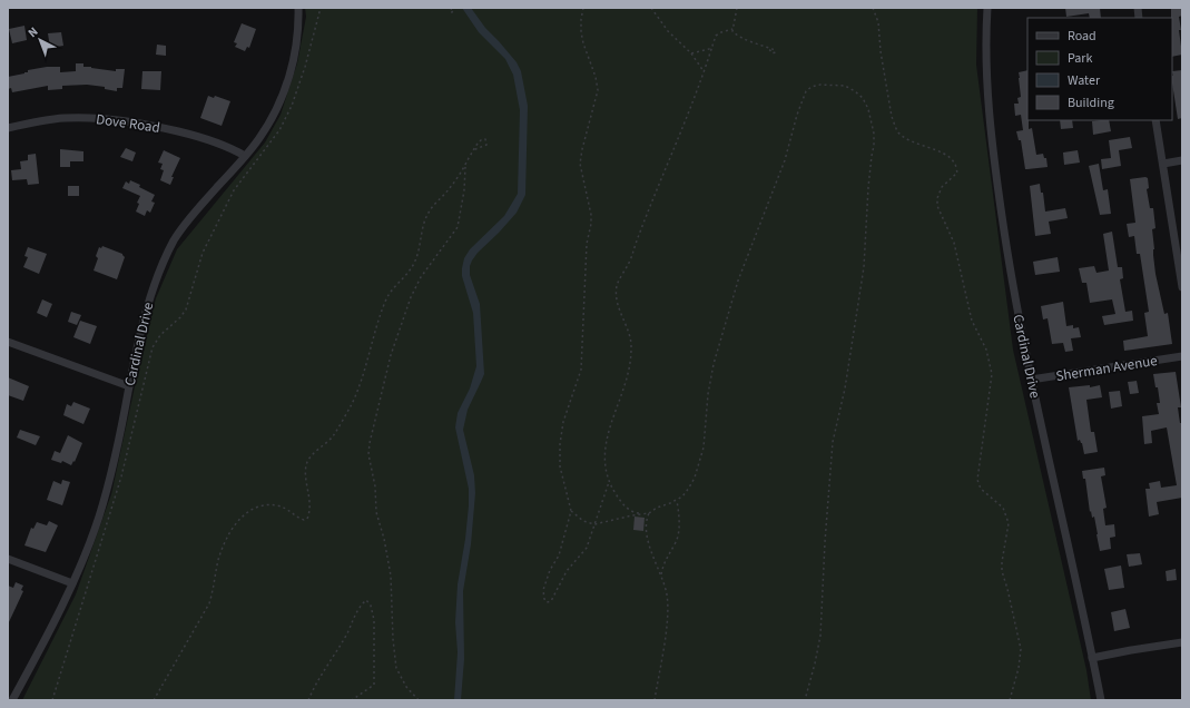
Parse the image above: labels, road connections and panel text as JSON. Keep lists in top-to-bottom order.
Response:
{
  "streets": {
    "street": ["Dove Road", "Cardinal Drive", "Sherman Avenue"]
  },
  "crossings": [
    ["Dove Road", "Cardinal Drive"],
    ["Cardinal Drive", "Sherman Avenue"]
  ],
  "legend": [
    "Road",
    "Park",
    "Water",
    "Building"
  ],
  "north": "top left"
}
